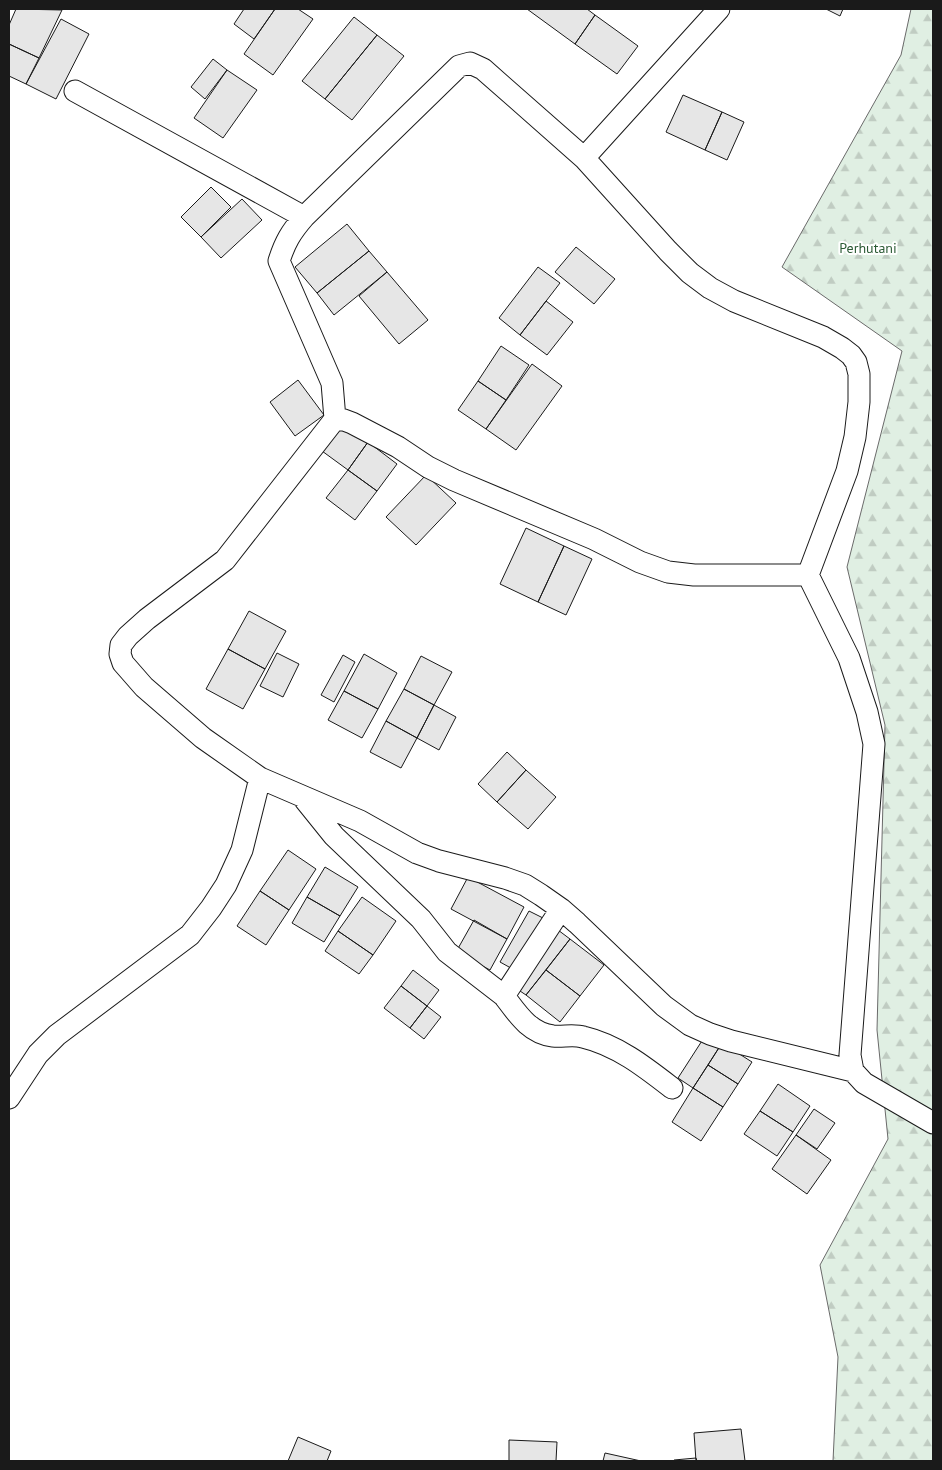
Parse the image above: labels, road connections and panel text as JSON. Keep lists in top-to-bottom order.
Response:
{
  "parks": ["Perhutani"]
}
